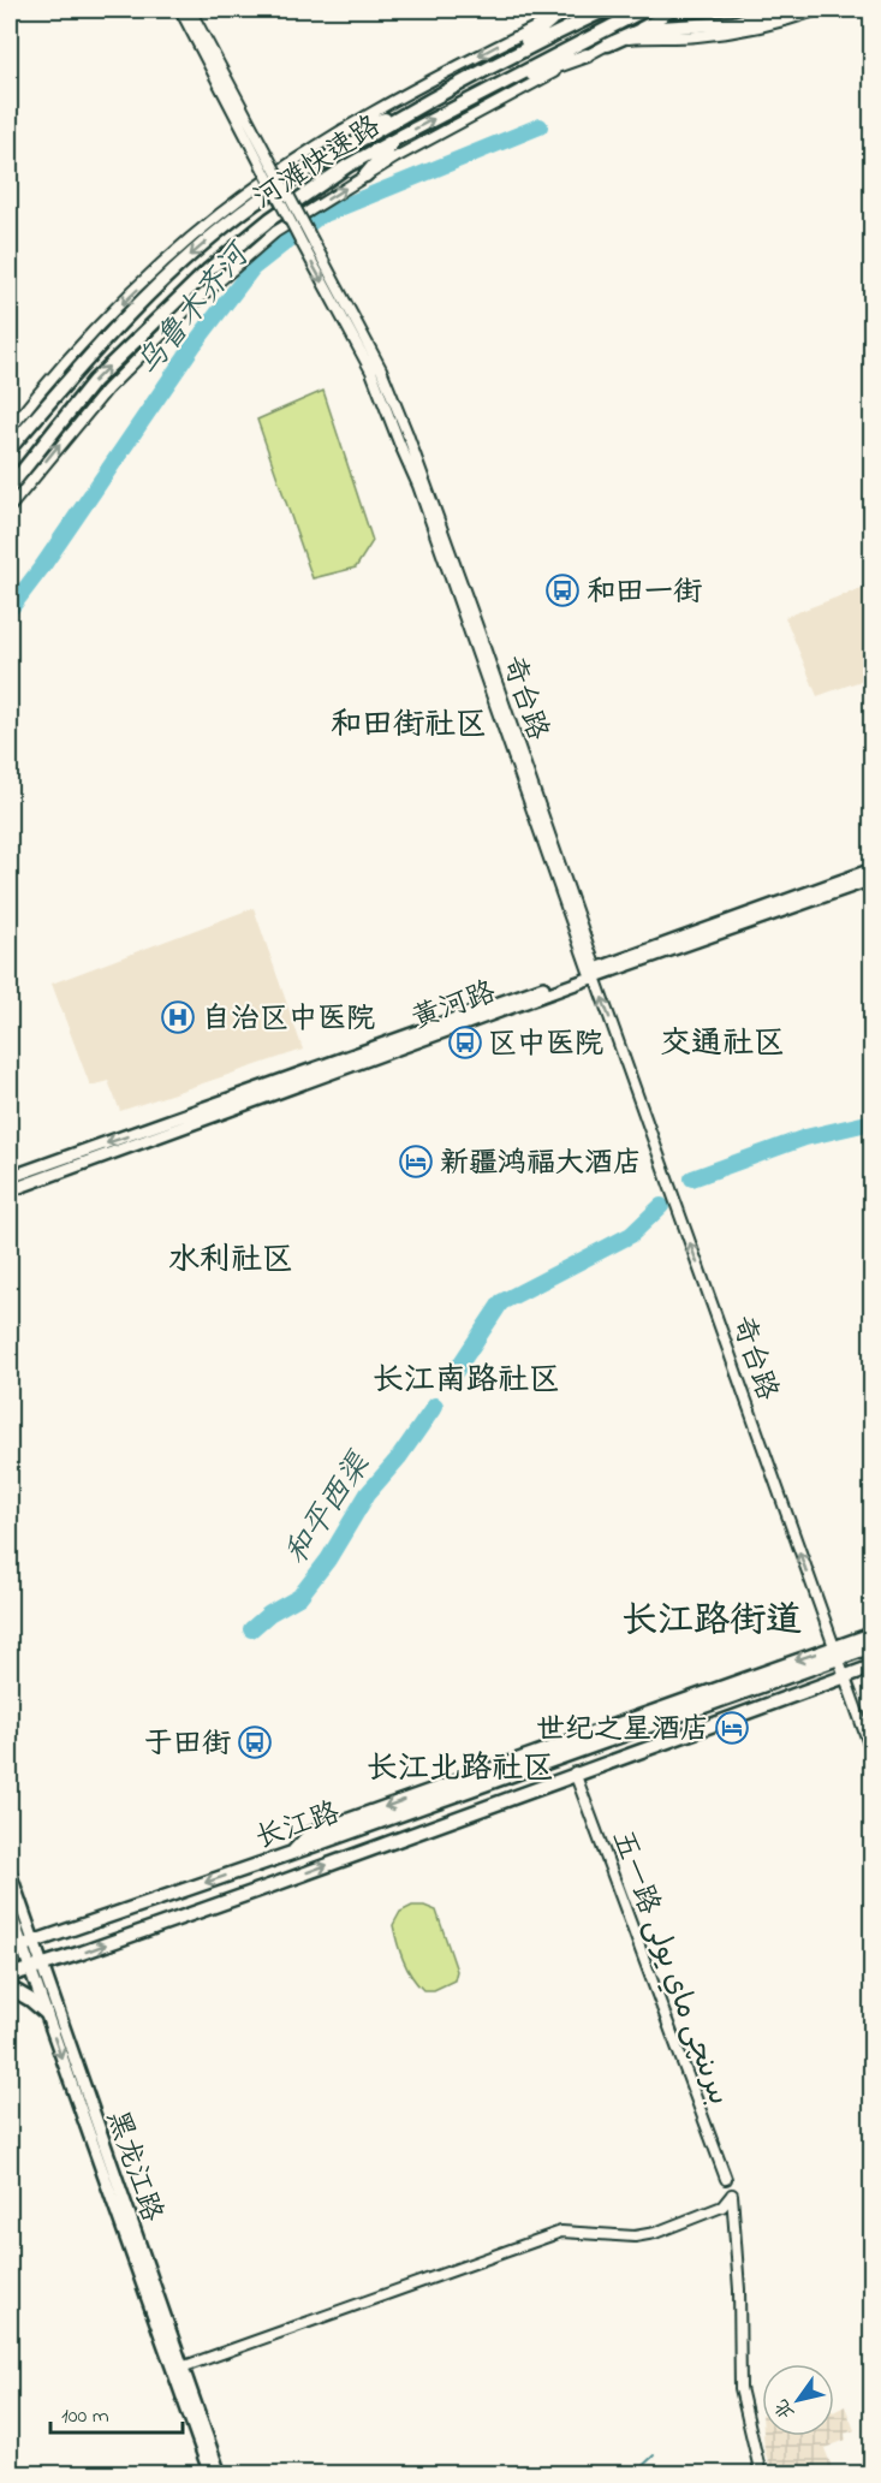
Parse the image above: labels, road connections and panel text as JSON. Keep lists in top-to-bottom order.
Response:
{
  "streets": {
    "main road": [
      "河滩快速路",
      "黄河路",
      "长江路",
      "黑龙江路"
    ],
    "street": ["奇台路", "五一路 بىرىنچى ماي يولى"]
  },
  "crossings": [
    ["奇台路", "黄河路"],
    ["奇台路", "长江路"],
    ["长江路", "五一路 بىرىنچى ماي يولى"],
    ["长江路", "黑龙江路"]
  ],
  "districts": [
    "和田街社区",
    "交通社区",
    "水利社区",
    "长江南路社区",
    "长江路街道",
    "长江北路社区"
  ],
  "water": ["乌鲁木齐河", "和平西渠"],
  "places": {
    "bus stop": ["和田一街", "区中医院", "于田街"],
    "hospital": ["自治区中医院"],
    "hotel": ["新疆鸿福大酒店", "世纪之星酒店"]
  },
  "scale_bar": "100 m",
  "north": "bottom left"
}
